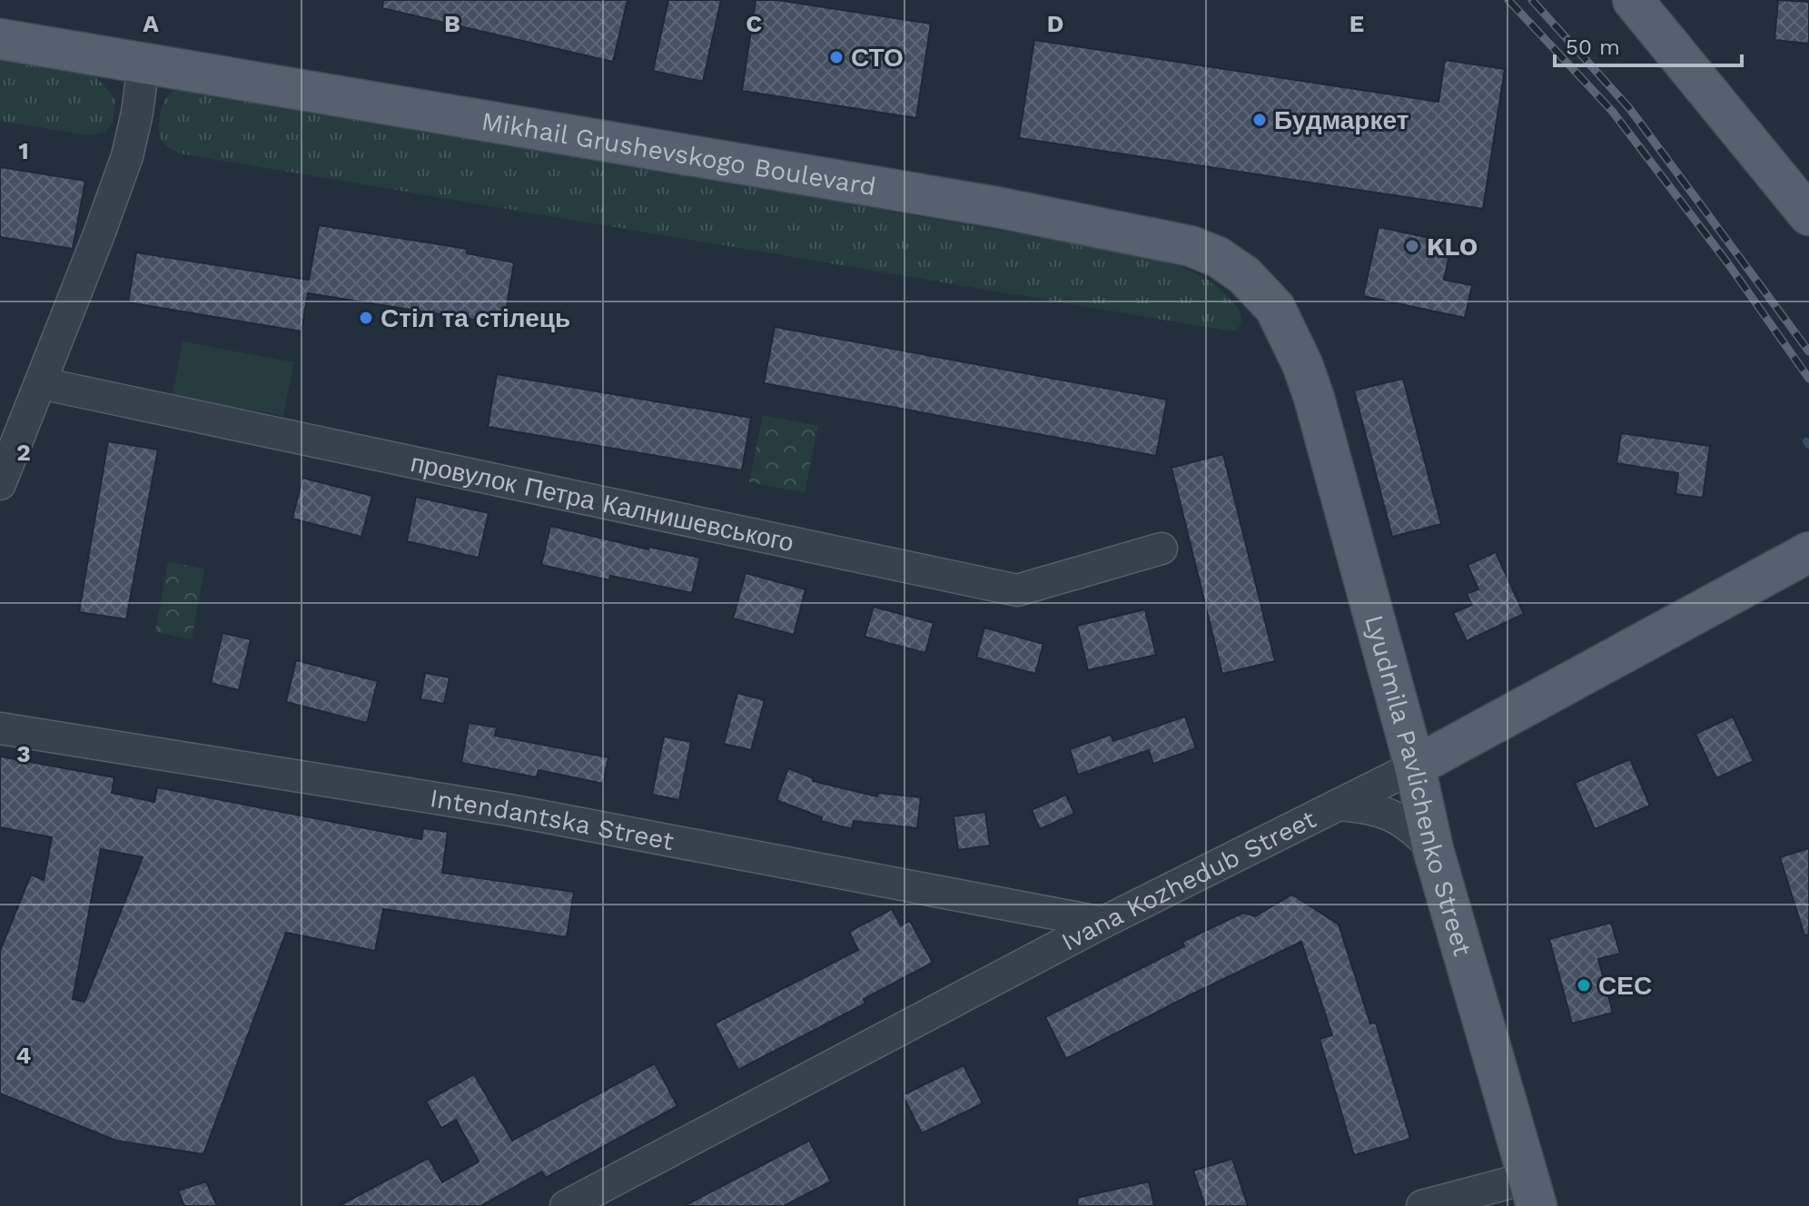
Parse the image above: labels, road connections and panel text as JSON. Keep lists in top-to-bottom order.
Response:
{
  "streets": {
    "main road": ["Mikhail Grushevskogo Boulevard", "Lyudmila Pavlichenko Street", "Ivana Kozhedub Street"],
    "street": ["провулок Петра Калнишевського", "Intendantska Street"]
  },
  "crossings": [
    ["Mikhail Grushevskogo Boulevard", "Lyudmila Pavlichenko Street"],
    ["Lyudmila Pavlichenko Street", "Ivana Kozhedub Street"],
    ["Intendantska Street", "Ivana Kozhedub Street"]
  ],
  "places": [
    "СТО",
    "Будмаркет",
    "KLO",
    "Стіл та стілець",
    "СЕС"
  ],
  "scale_bar": "50 m",
  "grid": {
    "columns": [
      "A",
      "B",
      "C",
      "D",
      "E"
    ],
    "rows": [
      "1",
      "2",
      "3",
      "4"
    ]
  }
}
